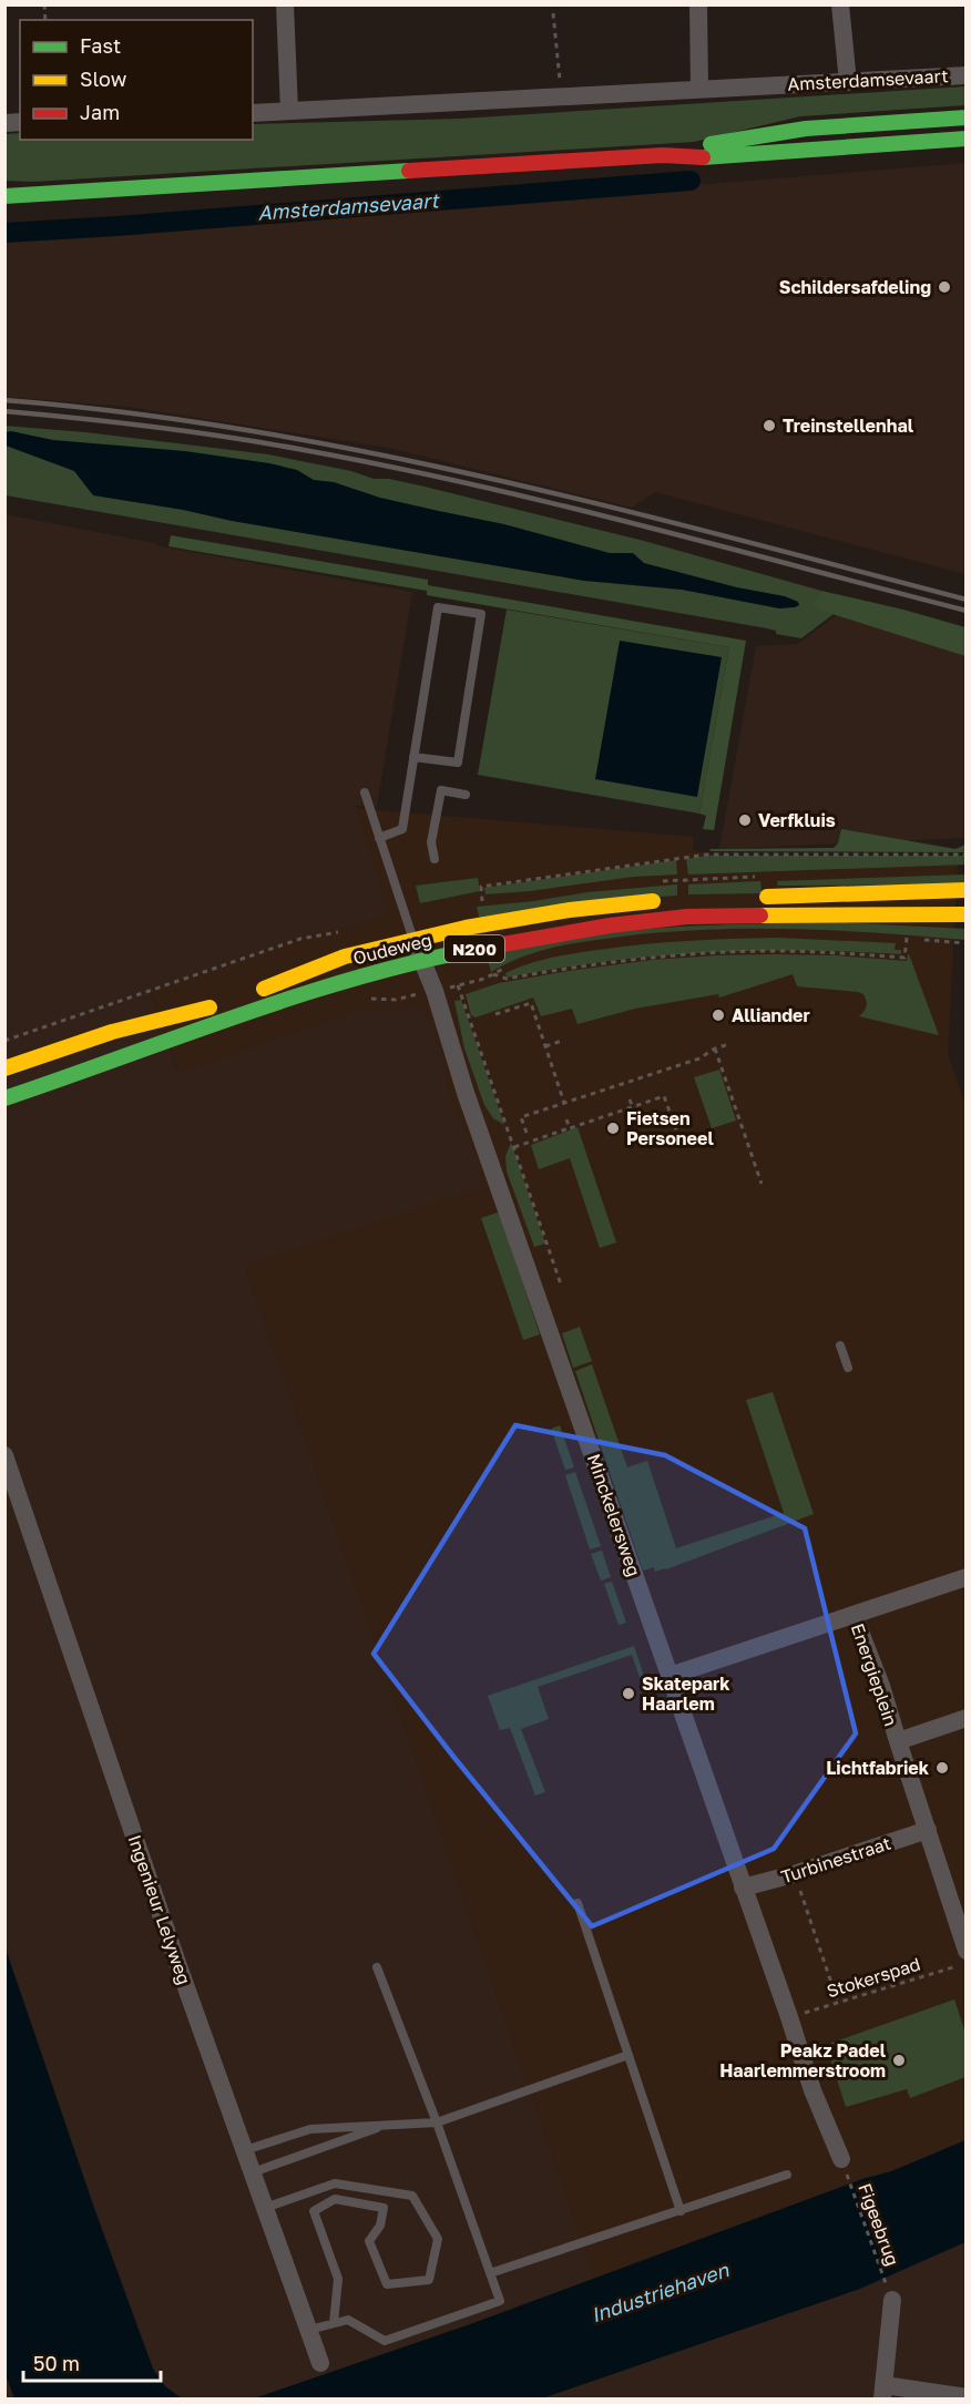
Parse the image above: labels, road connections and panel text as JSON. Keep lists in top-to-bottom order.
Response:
{
  "streets": {
    "main road": ["Oudeweg", "N200"],
    "street": [
      "Amsterdamsevaart",
      "Minckelersweg",
      "Energieplein",
      "Turbinestraat",
      "Ingenieur Lelyweg"
    ],
    "path": ["Stokerspad", "Figeebrug"]
  },
  "crossings": [
    ["Oudeweg", "Minckelersweg"],
    ["Minckelersweg", "Turbinestraat"],
    ["Minckelersweg", "Stokerspad"],
    ["Minckelersweg", "Figeebrug"]
  ],
  "water": ["Amsterdamsevaart", "Industriehaven"],
  "places": [
    "Schildersafdeling",
    "Treinstellenhal",
    "Verfkluis",
    "Alliander",
    "Fietsen Personeel",
    "Skatepark Haarlem",
    "Lichtfabriek",
    "Peakz Padel Haarlemmerstroom"
  ],
  "legend": ["Fast", "Slow", "Jam"],
  "scale_bar": "50 m"
}
